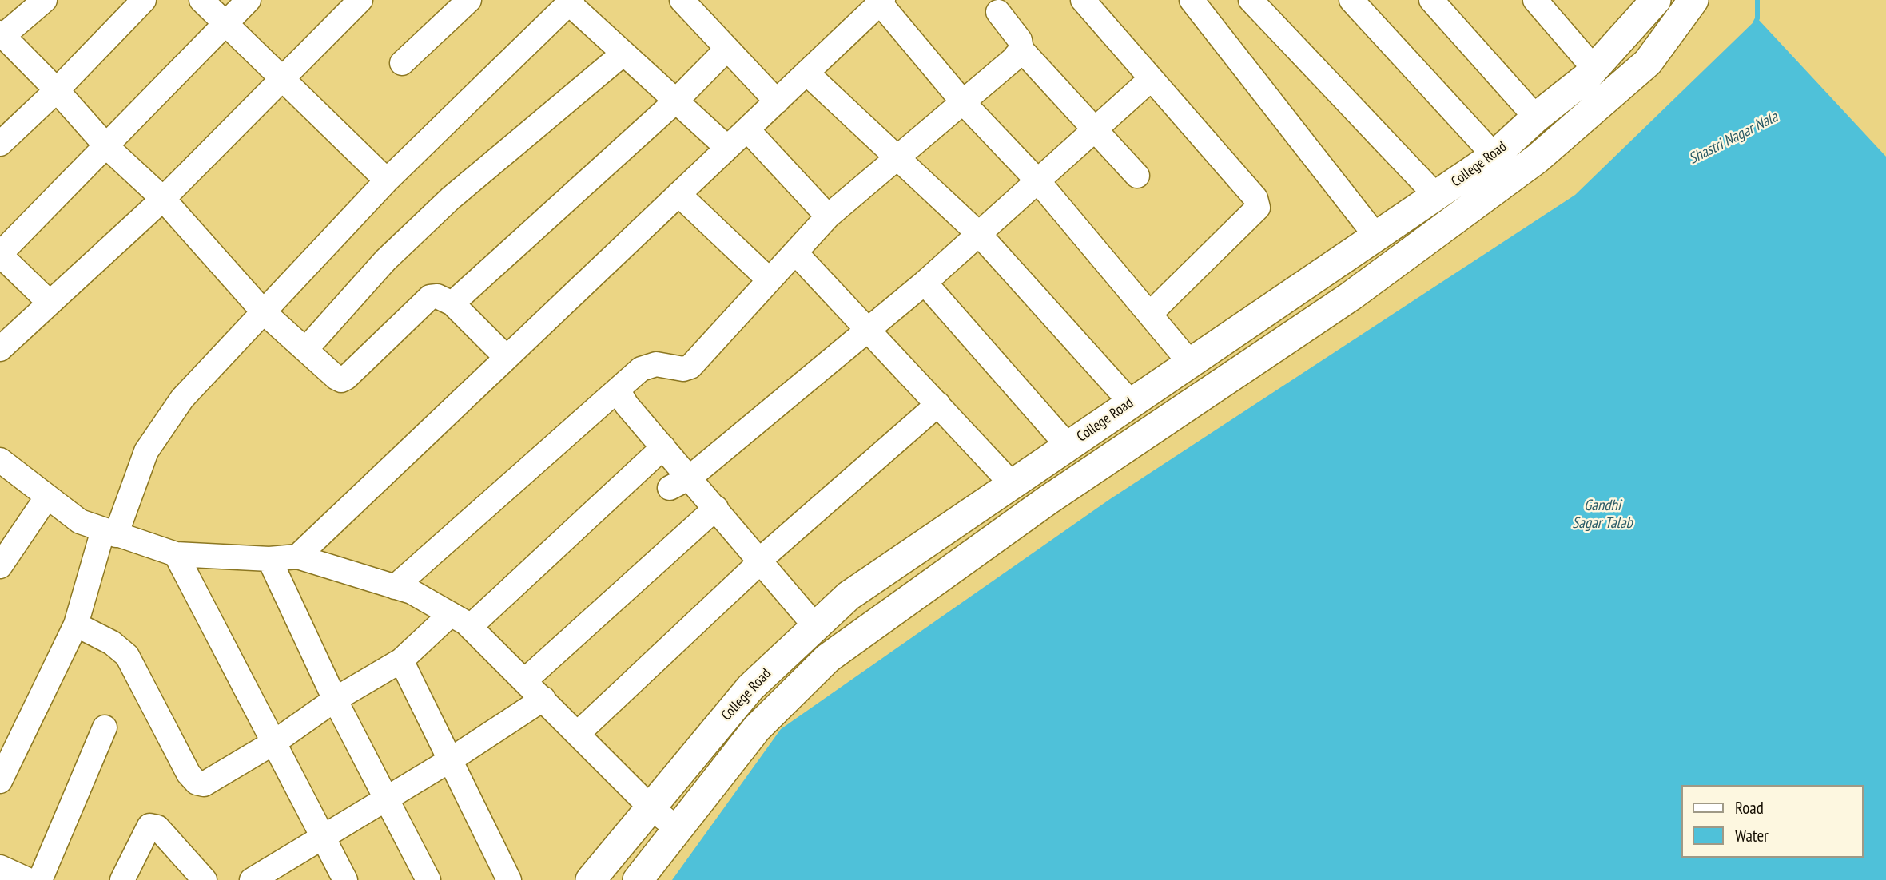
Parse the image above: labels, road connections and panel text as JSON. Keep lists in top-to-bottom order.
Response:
{
  "streets": {
    "main road": ["College Road"]
  },
  "water": ["Shastri Nagar Nala", "Gandhi Sagar Talab"],
  "legend": ["Road", "Water"]
}
